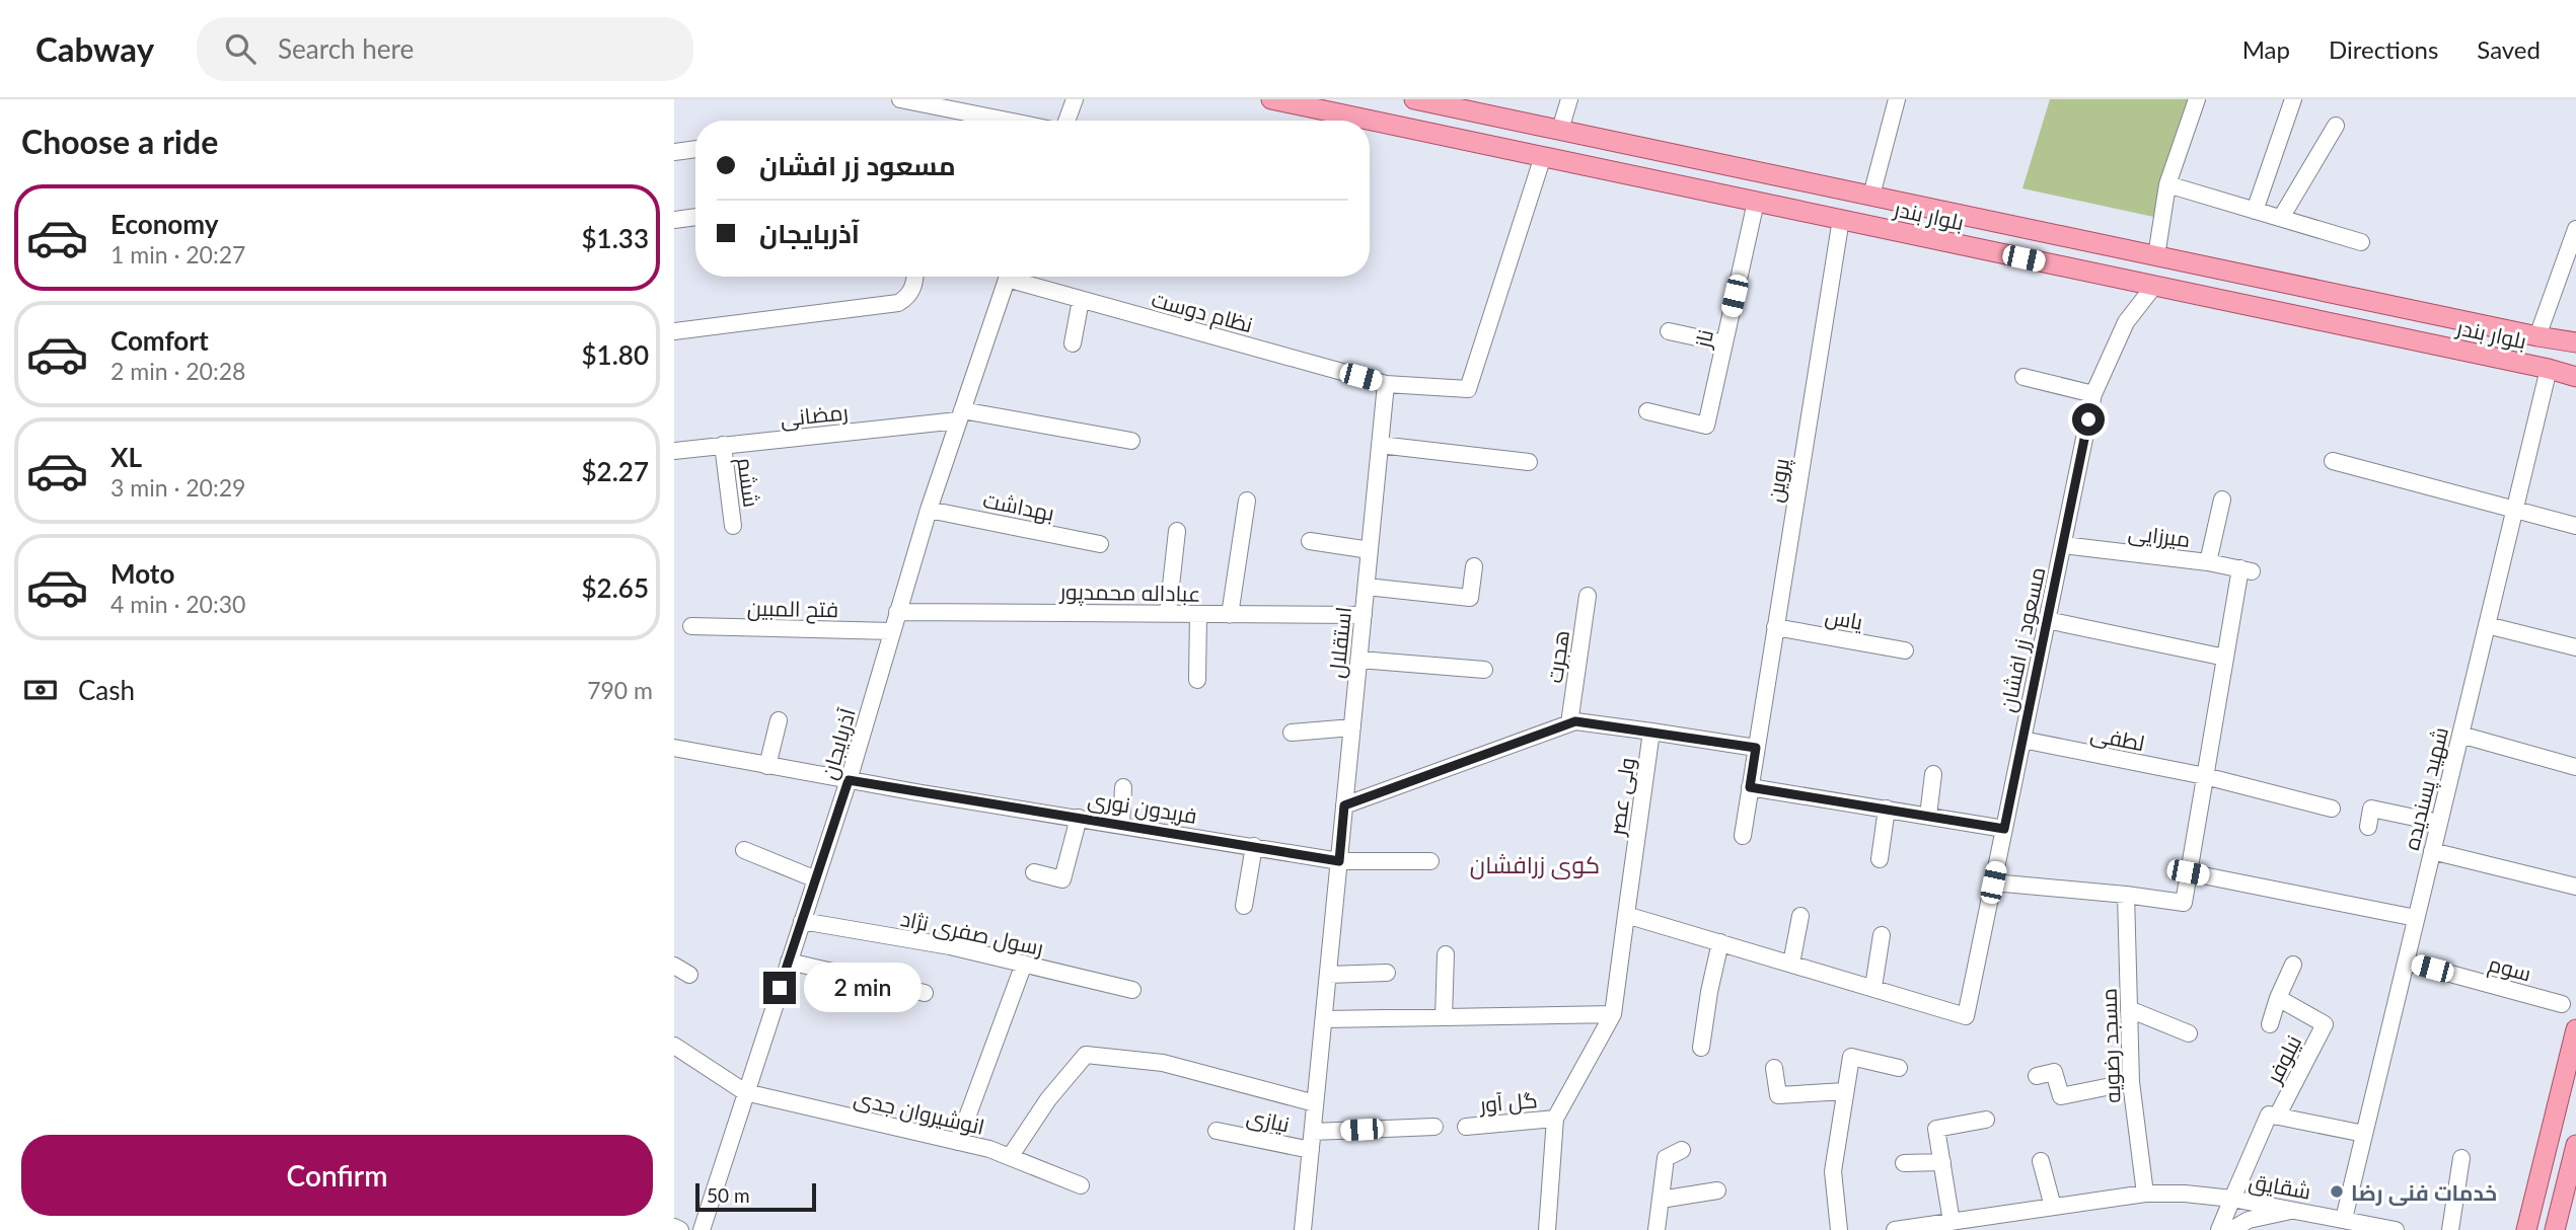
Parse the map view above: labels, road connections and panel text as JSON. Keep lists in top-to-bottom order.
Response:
{
  "streets": {
    "main road": ["بلوار بندر"],
    "street": [
      "نظام دوست",
      "ناز",
      "رمضانی",
      "پروین",
      "ششم",
      "بهداشت",
      "میرزایی",
      "عباداله محمدپور",
      "فتح المبین",
      "یاس",
      "مسعود زر افشان",
      "استقلال",
      "هجرت",
      "لطفی",
      "آذربایجان",
      "شهید پسندیده",
      "ولی عصر",
      "فریدون نوری",
      "رسول صفری نژاد",
      "سوم",
      "مسجد رضویه",
      "نیلوفر",
      "گل آور",
      "انوشیروان جدی",
      "نیازی",
      "شقایق"
    ]
  },
  "crossings": [
    ["بلوار بندر", "ناز"],
    ["بلوار بندر", "پروین"],
    ["بلوار بندر", "مسعود زر افشان"],
    ["بلوار بندر", "شهید پسندیده"],
    ["نظام دوست", "استقلال"],
    ["رمضانی", "ششم"],
    ["رمضانی", "آذربایجان"],
    ["پروین", "یاس"],
    ["پروین", "ولی عصر"],
    ["بهداشت", "آذربایجان"],
    ["میرزایی", "مسعود زر افشان"],
    ["عباداله محمدپور", "استقلال"],
    ["عباداله محمدپور", "آذربایجان"],
    ["فتح المبین", "آذربایجان"],
    ["مسعود زر افشان", "لطفی"],
    ["استقلال", "فریدون نوری"],
    ["استقلال", "نیازی"],
    ["آذربایجان", "فریدون نوری"],
    ["آذربایجان", "رسول صفری نژاد"],
    ["آذربایجان", "انوشیروان جدی"],
    ["شهید پسندیده", "سوم"],
    ["شهید پسندیده", "شقایق"]
  ],
  "districts": ["کوی زرافشان"],
  "places": ["خدمات فنی رضا"],
  "scale_bar": "50 m",
  "page": {
    "header": "Cabway",
    "search": "Search here",
    "nav": ["Map", "Directions", "Saved"],
    "heading": "Choose a ride",
    "banner": ["مسعود زر افشان", "آذربایجان"],
    "list": [
      {
        "name": "Economy",
        "note": "1 min · 20:27",
        "value": "$1.33"
      },
      {
        "name": "Comfort",
        "note": "2 min · 20:28",
        "value": "$1.80"
      },
      {
        "name": "XL",
        "note": "3 min · 20:29",
        "value": "$2.27"
      },
      {
        "name": "Moto",
        "note": "4 min · 20:30",
        "value": "$2.65"
      }
    ],
    "pay": ["Cash", "790 m"],
    "bubble": "2 min",
    "buttons": "Confirm",
    "scale": "50 m"
  }
}
